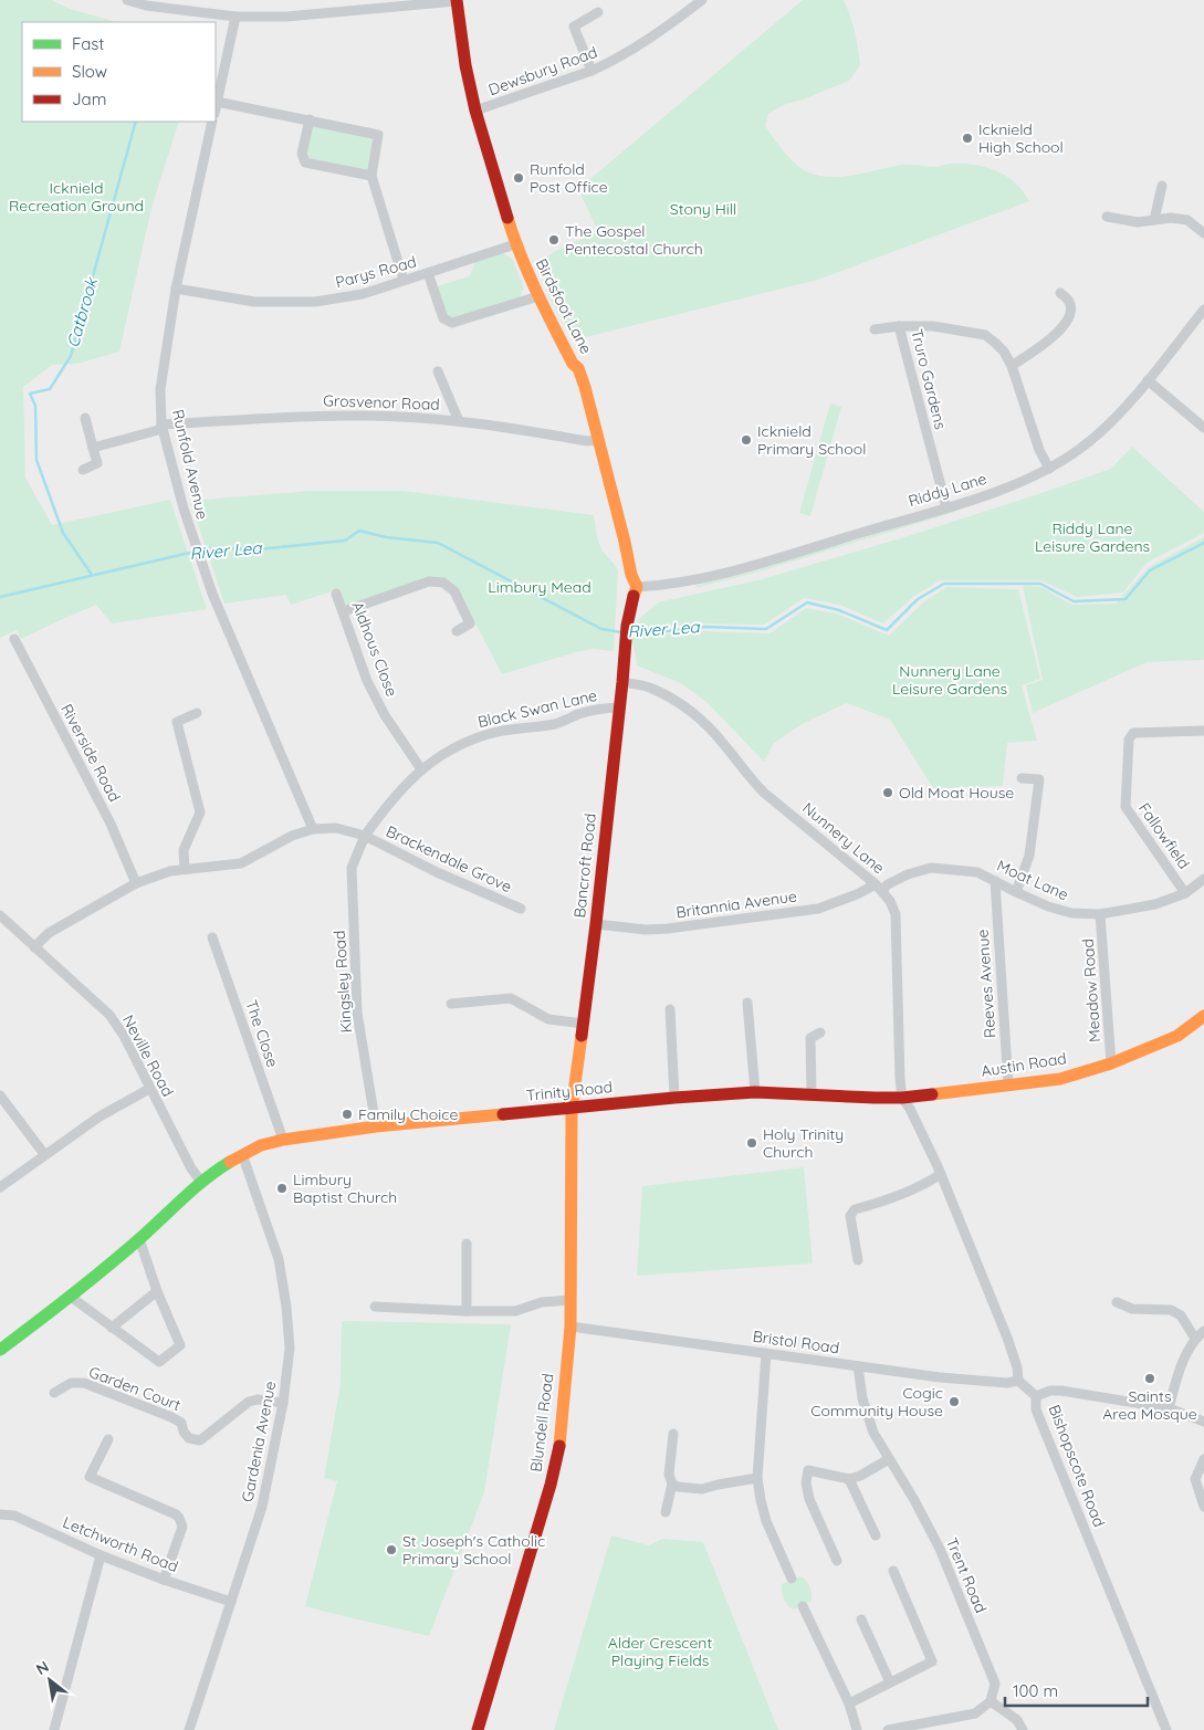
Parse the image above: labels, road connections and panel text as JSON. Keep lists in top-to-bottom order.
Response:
{
  "streets": {
    "street": [
      "Dewsbury Road",
      "Parys Road",
      "Birdsfoot Lane",
      "Truro Gardens",
      "Grosvenor Road",
      "Runfold Avenue",
      "Riddy Lane",
      "Aldhous Close",
      "Black Swan Lane",
      "Riverside Road",
      "Fallowfield",
      "Nunnery Lane",
      "Brackendale Grove",
      "Bancroft Road",
      "Moat Lane",
      "Britannia Avenue",
      "Kingsley Road",
      "Reeves Avenue",
      "Meadow Road",
      "The Close",
      "Neville Road",
      "Austin Road",
      "Trinity Road",
      "Bristol Road",
      "Garden Court",
      "Blundell Road",
      "Gardenia Avenue",
      "Bishopscote Road",
      "Letchworth Road",
      "Trent Road"
    ]
  },
  "crossings": [
    ["Dewsbury Road", "Birdsfoot Lane"],
    ["Parys Road", "Birdsfoot Lane"],
    ["Parys Road", "Runfold Avenue"],
    ["Birdsfoot Lane", "Grosvenor Road"],
    ["Birdsfoot Lane", "Riddy Lane"],
    ["Birdsfoot Lane", "Bancroft Road"],
    ["Truro Gardens", "Riddy Lane"],
    ["Grosvenor Road", "Runfold Avenue"],
    ["Riddy Lane", "Bancroft Road"],
    ["Aldhous Close", "Black Swan Lane"],
    ["Black Swan Lane", "Brackendale Grove"],
    ["Black Swan Lane", "Bancroft Road"],
    ["Black Swan Lane", "Kingsley Road"],
    ["Fallowfield", "Moat Lane"],
    ["Nunnery Lane", "Bancroft Road"],
    ["Nunnery Lane", "Moat Lane"],
    ["Nunnery Lane", "Britannia Avenue"],
    ["Nunnery Lane", "Austin Road"],
    ["Nunnery Lane", "Trinity Road"],
    ["Brackendale Grove", "Kingsley Road"],
    ["Bancroft Road", "Britannia Avenue"],
    ["Bancroft Road", "Trinity Road"],
    ["Bancroft Road", "Blundell Road"],
    ["Moat Lane", "Britannia Avenue"],
    ["Moat Lane", "Reeves Avenue"],
    ["Moat Lane", "Meadow Road"],
    ["Kingsley Road", "Trinity Road"],
    ["Reeves Avenue", "Austin Road"],
    ["Meadow Road", "Austin Road"],
    ["The Close", "Trinity Road"],
    ["Neville Road", "Trinity Road"],
    ["Austin Road", "Trinity Road"],
    ["Trinity Road", "Blundell Road"],
    ["Trinity Road", "Gardenia Avenue"],
    ["Bristol Road", "Blundell Road"],
    ["Bristol Road", "Bishopscote Road"],
    ["Bristol Road", "Trent Road"],
    ["Garden Court", "Gardenia Avenue"],
    ["Gardenia Avenue", "Letchworth Road"]
  ],
  "water": ["Catbrook", "River Lea"],
  "parks": [
    "Icknield Recreation Ground",
    "Stony Hill",
    "Riddy Lane Leisure Gardens",
    "Limbury Mead",
    "Nunnery Lane Leisure Gardens",
    "Alder Crescent Playing Fields"
  ],
  "places": [
    "Icknield High School",
    "Runfold Post Office",
    "The Gospel Pentecostal Church",
    "Icknield Primary School",
    "Old Moat House",
    "Family Choice",
    "Holy Trinity Church",
    "Limbury Baptist Church",
    "Saints Area Mosque",
    "Cogic Community House",
    "St Joseph's Catholic Primary School"
  ],
  "legend": ["Fast", "Slow", "Jam"],
  "scale_bar": "100 m",
  "north": "top left"
}
